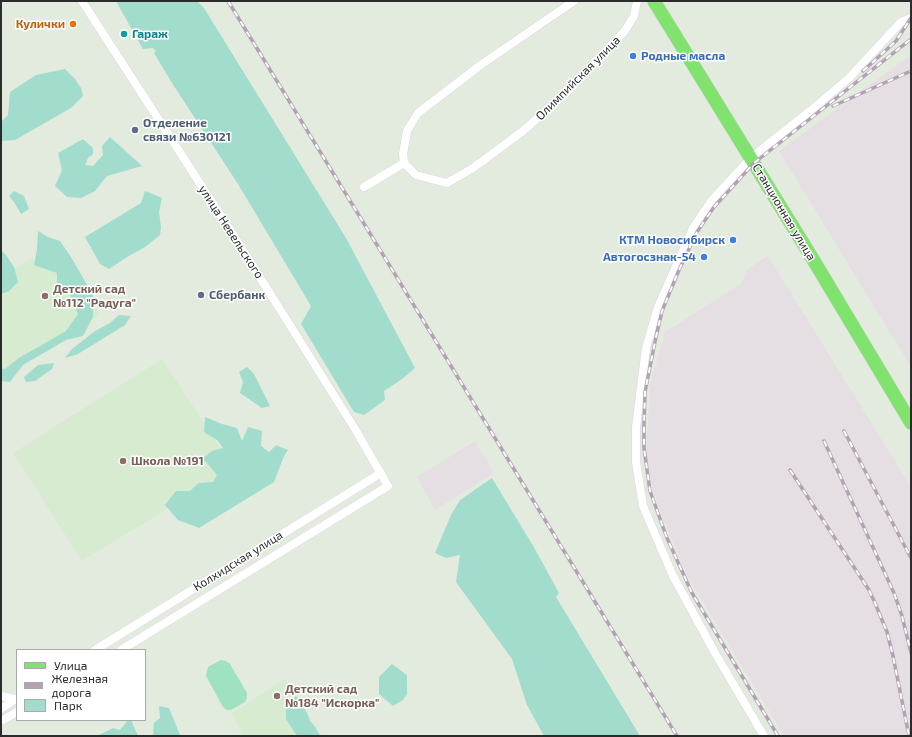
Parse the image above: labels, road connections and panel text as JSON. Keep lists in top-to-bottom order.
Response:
{
  "streets": {
    "main road": ["Станционная улица"],
    "street": ["Олимпийская улица", "улица Невельского", "Колхидская улица"]
  },
  "crossings": [
    ["улица Невельского", "Колхидская улица"]
  ],
  "places": [
    "Кулички",
    "Гараж",
    "Родные масла",
    "Отделение связи №630121",
    "КТМ Новосибирск",
    "Автогосзнак-54",
    "Сбербанк",
    "Детский сад №112 \"Радуга\"",
    "Школа №191",
    "Детский сад №184 \"Искорка\""
  ],
  "legend": ["Улица", "Железная дорога", "Парк"]
}
